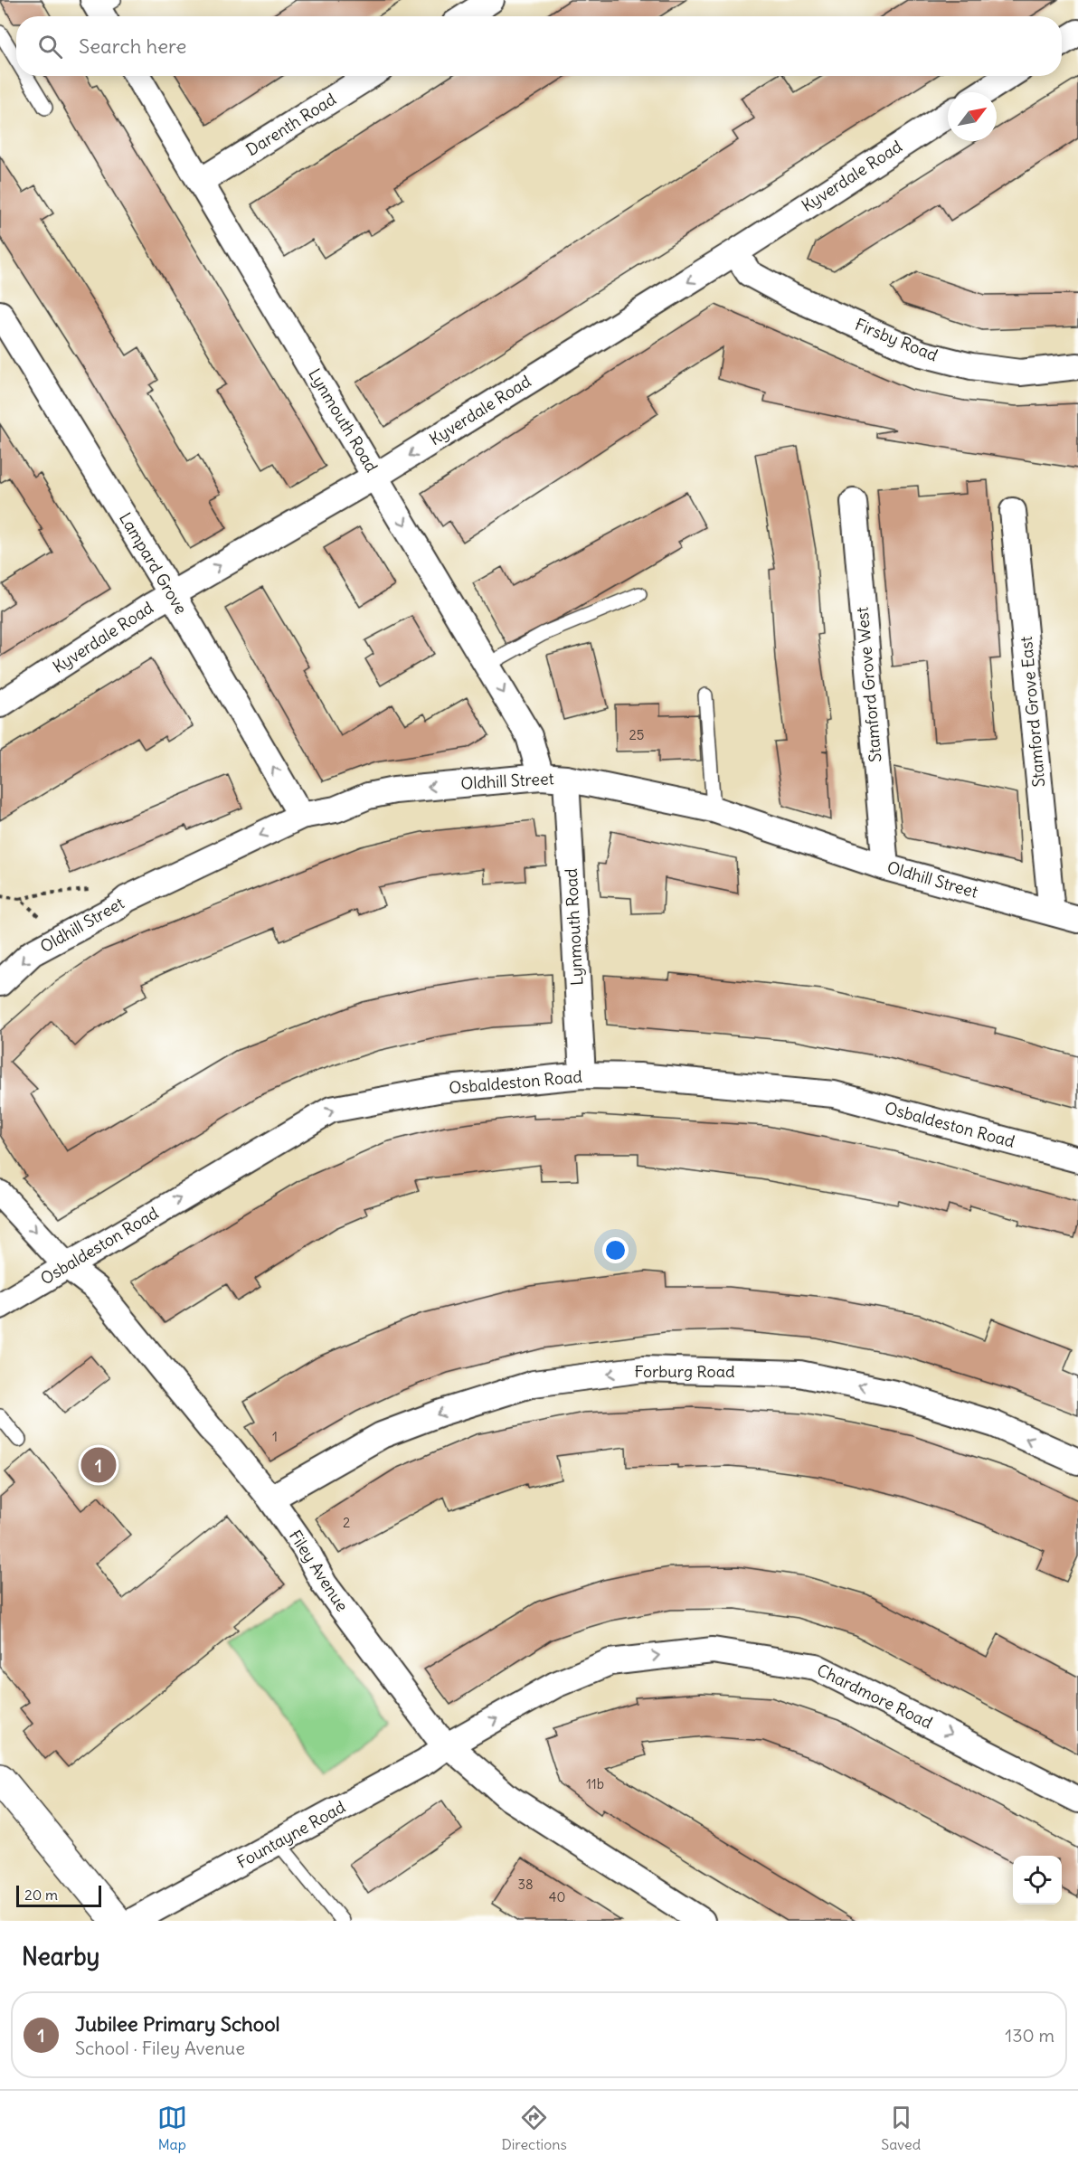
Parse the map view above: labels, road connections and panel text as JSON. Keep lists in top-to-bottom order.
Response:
{
  "streets": {
    "street": [
      "Darenth Road",
      "Kyverdale Road",
      "Firsby Road",
      "Lynmouth Road",
      "Lampard Grove",
      "Stamford Grove West",
      "Stamford Grove East",
      "Oldhill Street",
      "Osbaldeston Road",
      "Forburg Road",
      "Filey Avenue",
      "Chardmore Road",
      "Fountayne Road"
    ]
  },
  "crossings": [
    ["Darenth Road", "Lynmouth Road"],
    ["Kyverdale Road", "Firsby Road"],
    ["Kyverdale Road", "Lynmouth Road"],
    ["Kyverdale Road", "Lampard Grove"],
    ["Lynmouth Road", "Oldhill Street"],
    ["Lynmouth Road", "Osbaldeston Road"],
    ["Lampard Grove", "Oldhill Street"],
    ["Stamford Grove West", "Oldhill Street"],
    ["Stamford Grove East", "Oldhill Street"],
    ["Osbaldeston Road", "Filey Avenue"],
    ["Forburg Road", "Filey Avenue"],
    ["Filey Avenue", "Chardmore Road"],
    ["Filey Avenue", "Fountayne Road"],
    ["Chardmore Road", "Fountayne Road"]
  ],
  "one_way": [
    "Lampard Grove",
    "Oldhill Street",
    "Osbaldeston Road",
    "Forburg Road",
    "Chardmore Road"
  ],
  "house_numbers": [
    "25",
    "1",
    "2",
    "11b",
    "38",
    "40"
  ],
  "scale_bar": "20 m",
  "north": "top right",
  "page": {
    "search": "Search here",
    "pins": "1",
    "scale": "20 m",
    "heading": "Nearby",
    "list": [
      {
        "mark": "1",
        "name": "Jubilee Primary School",
        "note": "School · Filey Avenue",
        "value": "130 m"
      }
    ],
    "nav": ["Map", "Directions", "Saved"]
  }
}
